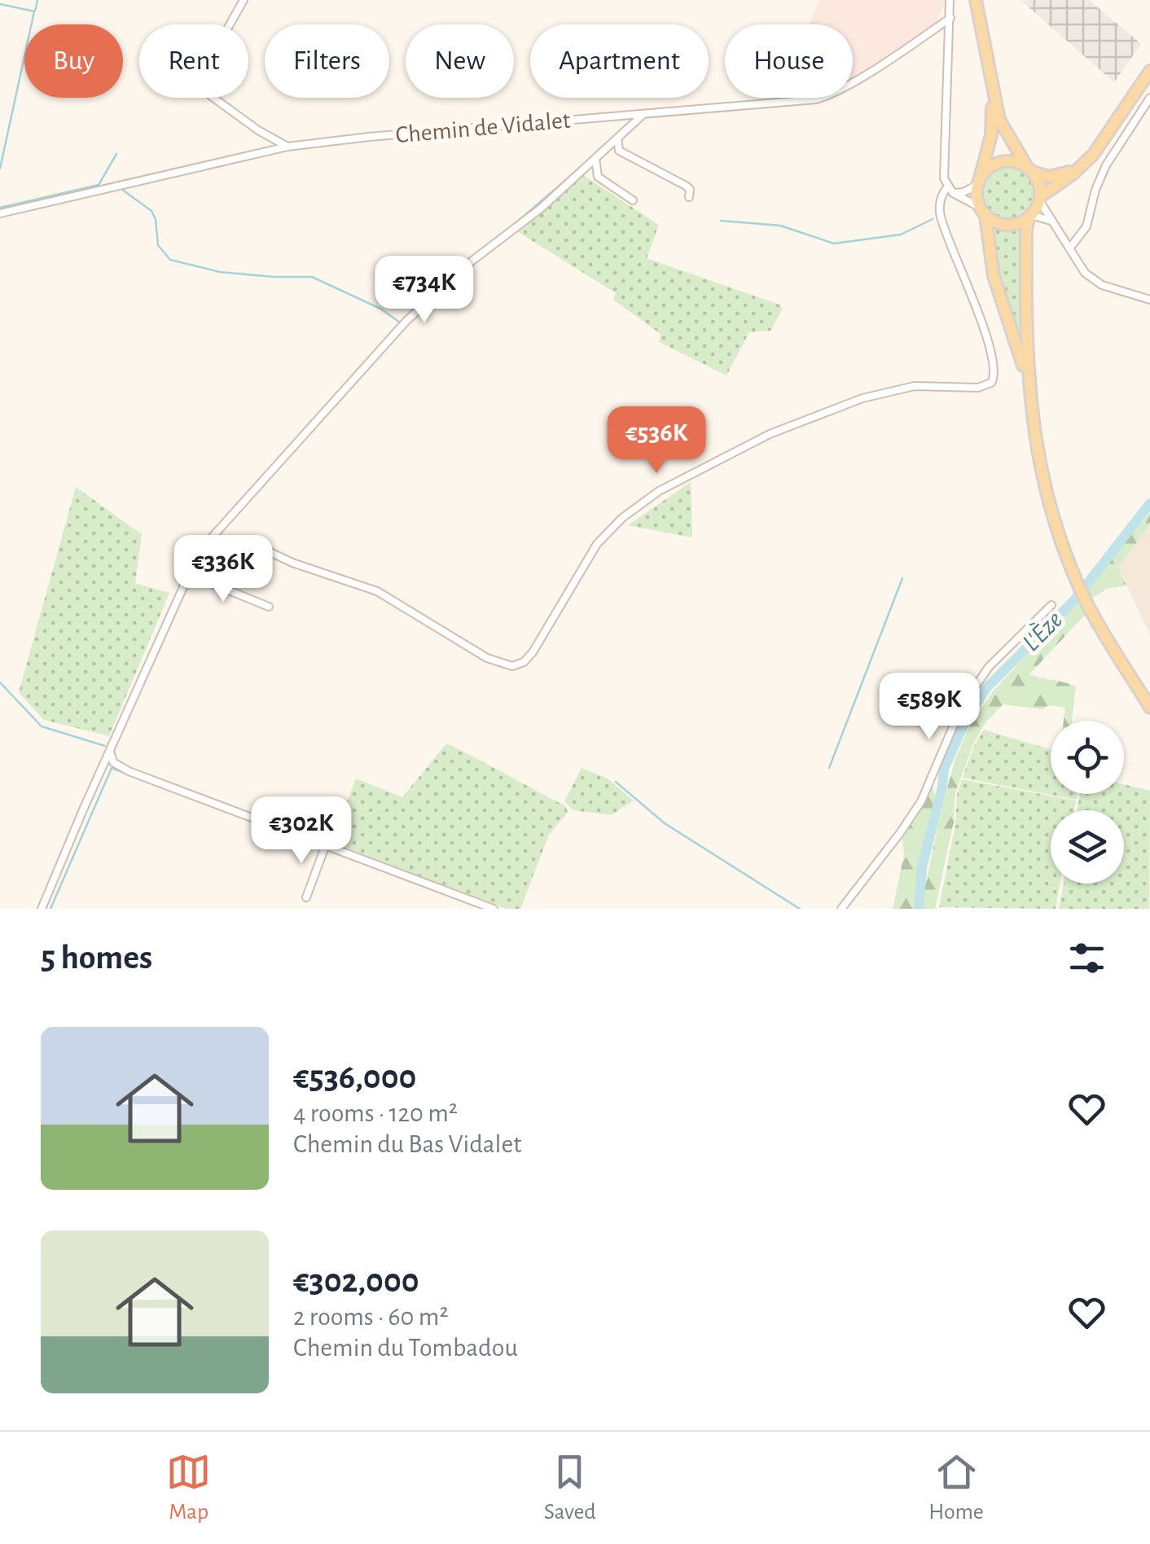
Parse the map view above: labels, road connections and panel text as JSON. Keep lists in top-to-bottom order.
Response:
{
  "streets": {
    "street": ["Chemin de Vidalet"]
  },
  "water": ["L'Èze"],
  "page": {
    "chip": [
      "Buy",
      "Rent",
      "Filters",
      "New",
      "Apartment",
      "House"
    ],
    "price": [
      "€734K",
      "€536K",
      "€336K",
      "€589K",
      "€302K"
    ],
    "heading": "5 homes",
    "list": [
      {
        "name": "€536,000",
        "note": "4 rooms · 120 m² · Chemin du Bas Vidalet"
      },
      {
        "name": "€302,000",
        "note": "2 rooms · 60 m² · Chemin du Tombadou"
      }
    ],
    "tabs": ["Map", "Saved", "Home"]
  }
}
